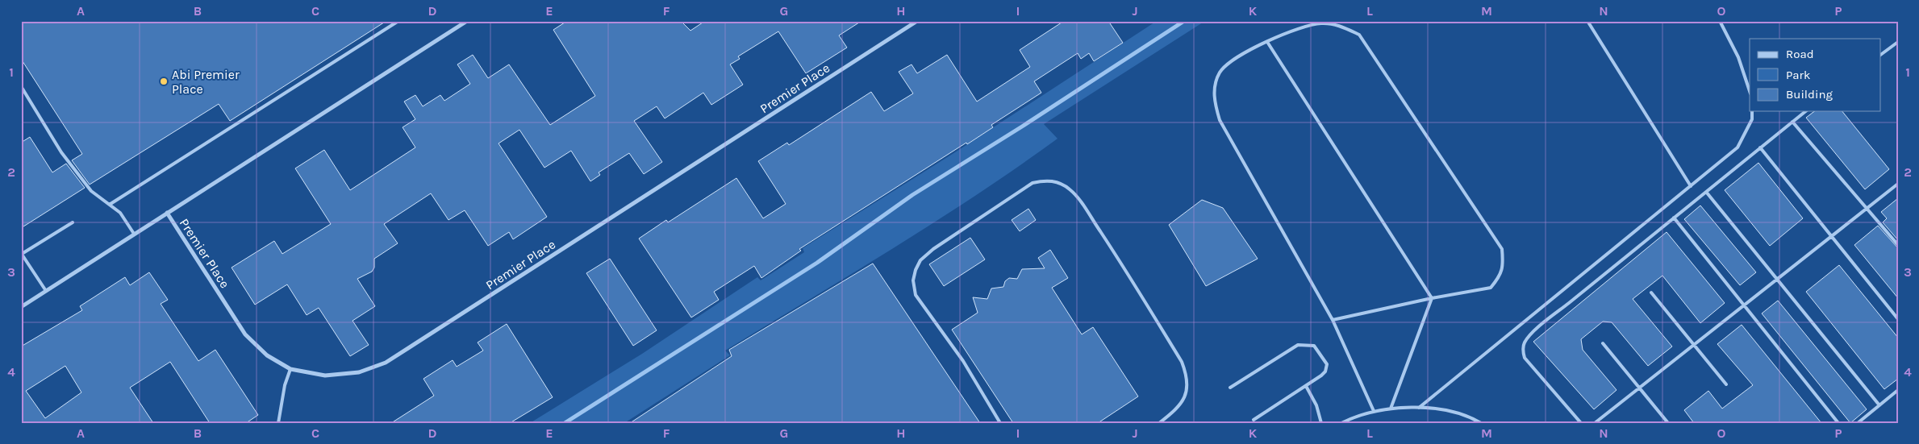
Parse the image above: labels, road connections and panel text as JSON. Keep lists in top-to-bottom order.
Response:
{
  "streets": {
    "street": ["Premier Place"]
  },
  "places": ["Abi Premier Place"],
  "legend": ["Road", "Park", "Building"],
  "grid": {
    "columns": [
      "A",
      "B",
      "C",
      "D",
      "E",
      "F",
      "G",
      "H",
      "I",
      "J",
      "K",
      "L",
      "M",
      "N",
      "O",
      "P"
    ],
    "rows": [
      "1",
      "2",
      "3",
      "4"
    ]
  }
}
